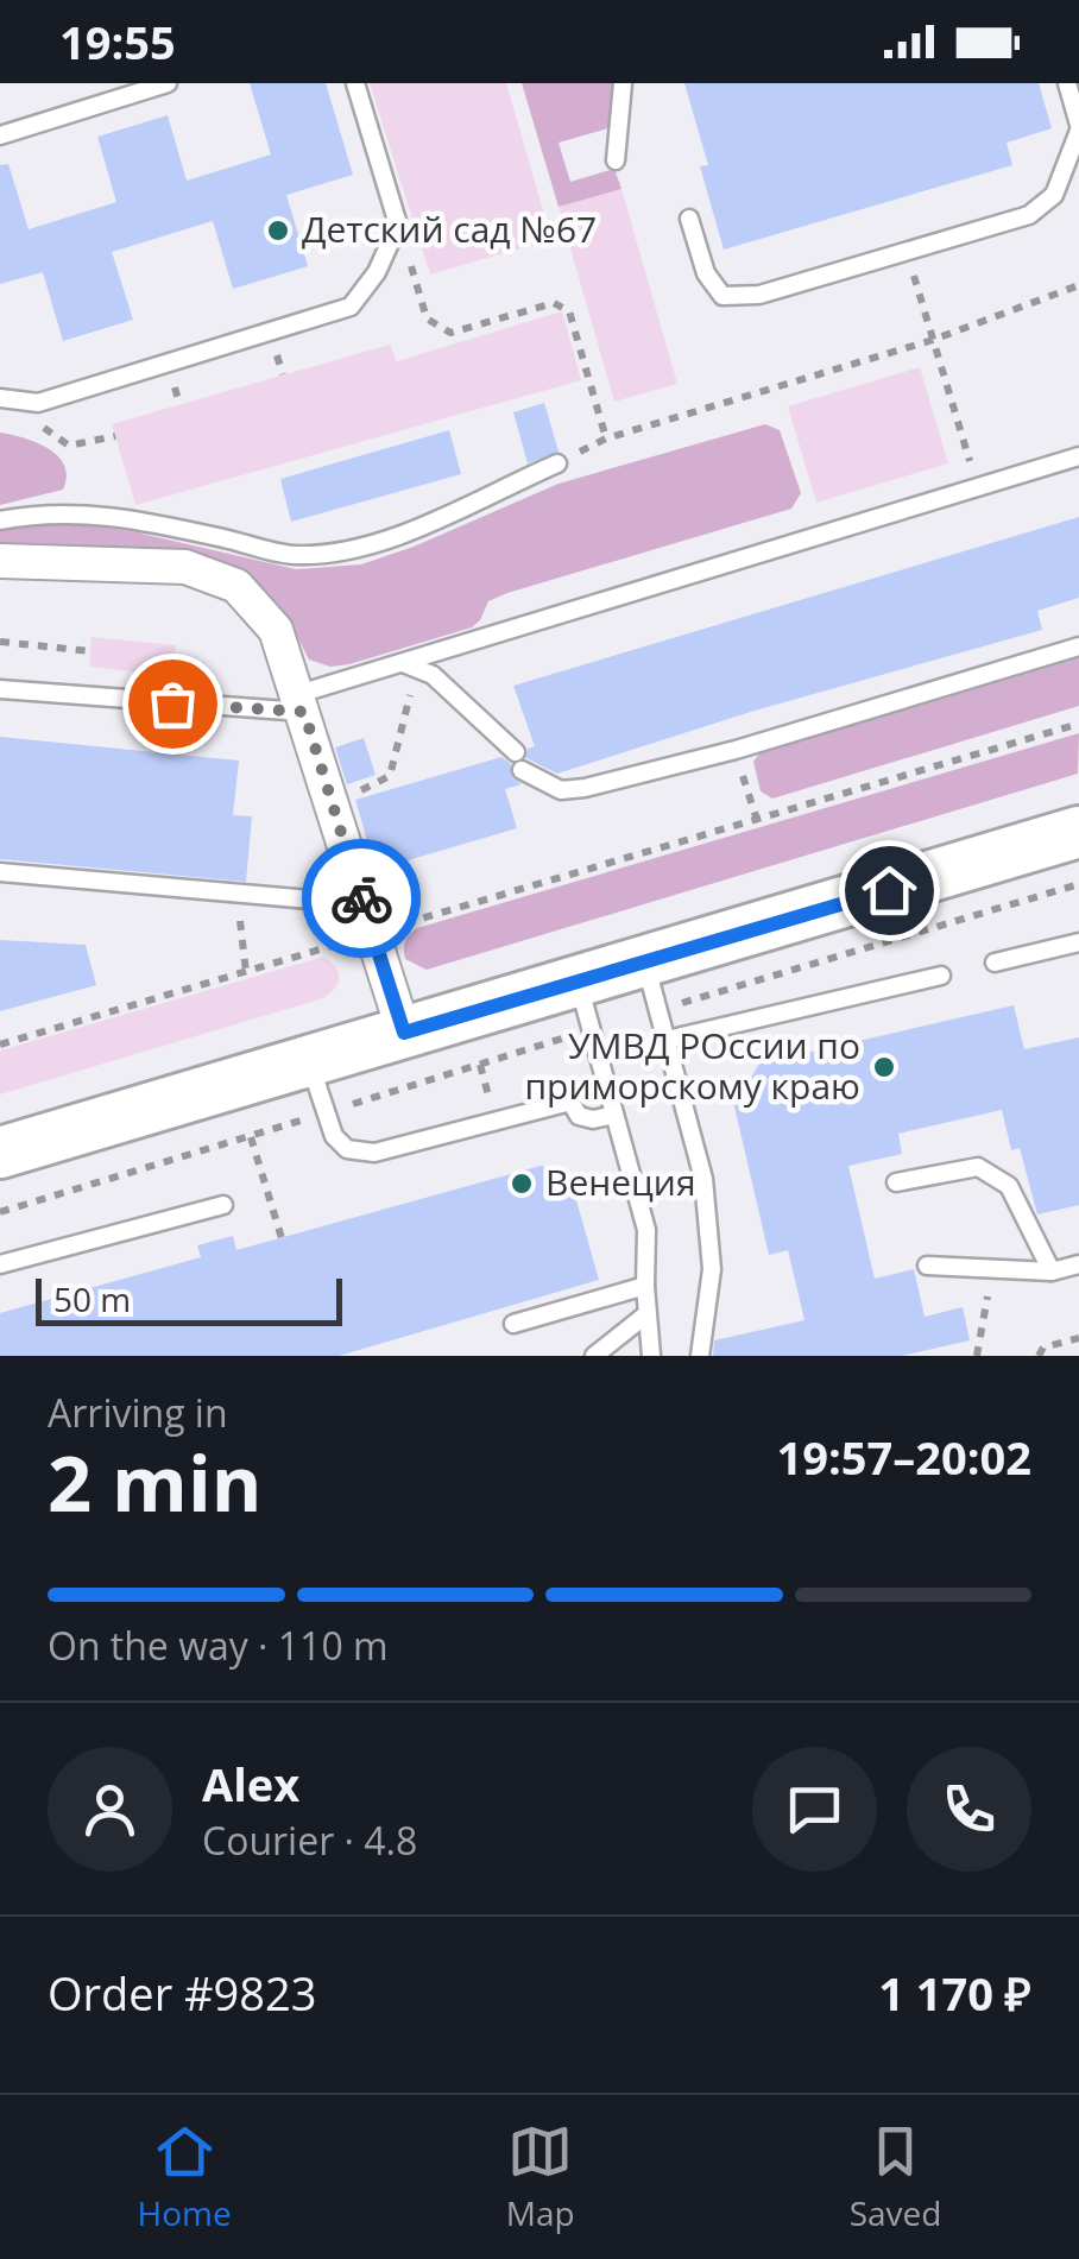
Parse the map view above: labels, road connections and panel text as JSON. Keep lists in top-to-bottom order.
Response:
{
  "places": ["Детский сад №67", "УМВД РОссии по приморскому краю", "Венеция"],
  "scale_bar": "50 m",
  "page": {
    "status": "19:55",
    "scale": "50 m",
    "heading": ["2 min", "Arriving in", "19:57–20:02"],
    "panel": [
      "Alex",
      "Courier · 4.8",
      "Order #9823",
      "1 170 ₽"
    ],
    "bar": "On the way · 110 m",
    "tabs": ["Home", "Map", "Saved"]
  }
}
